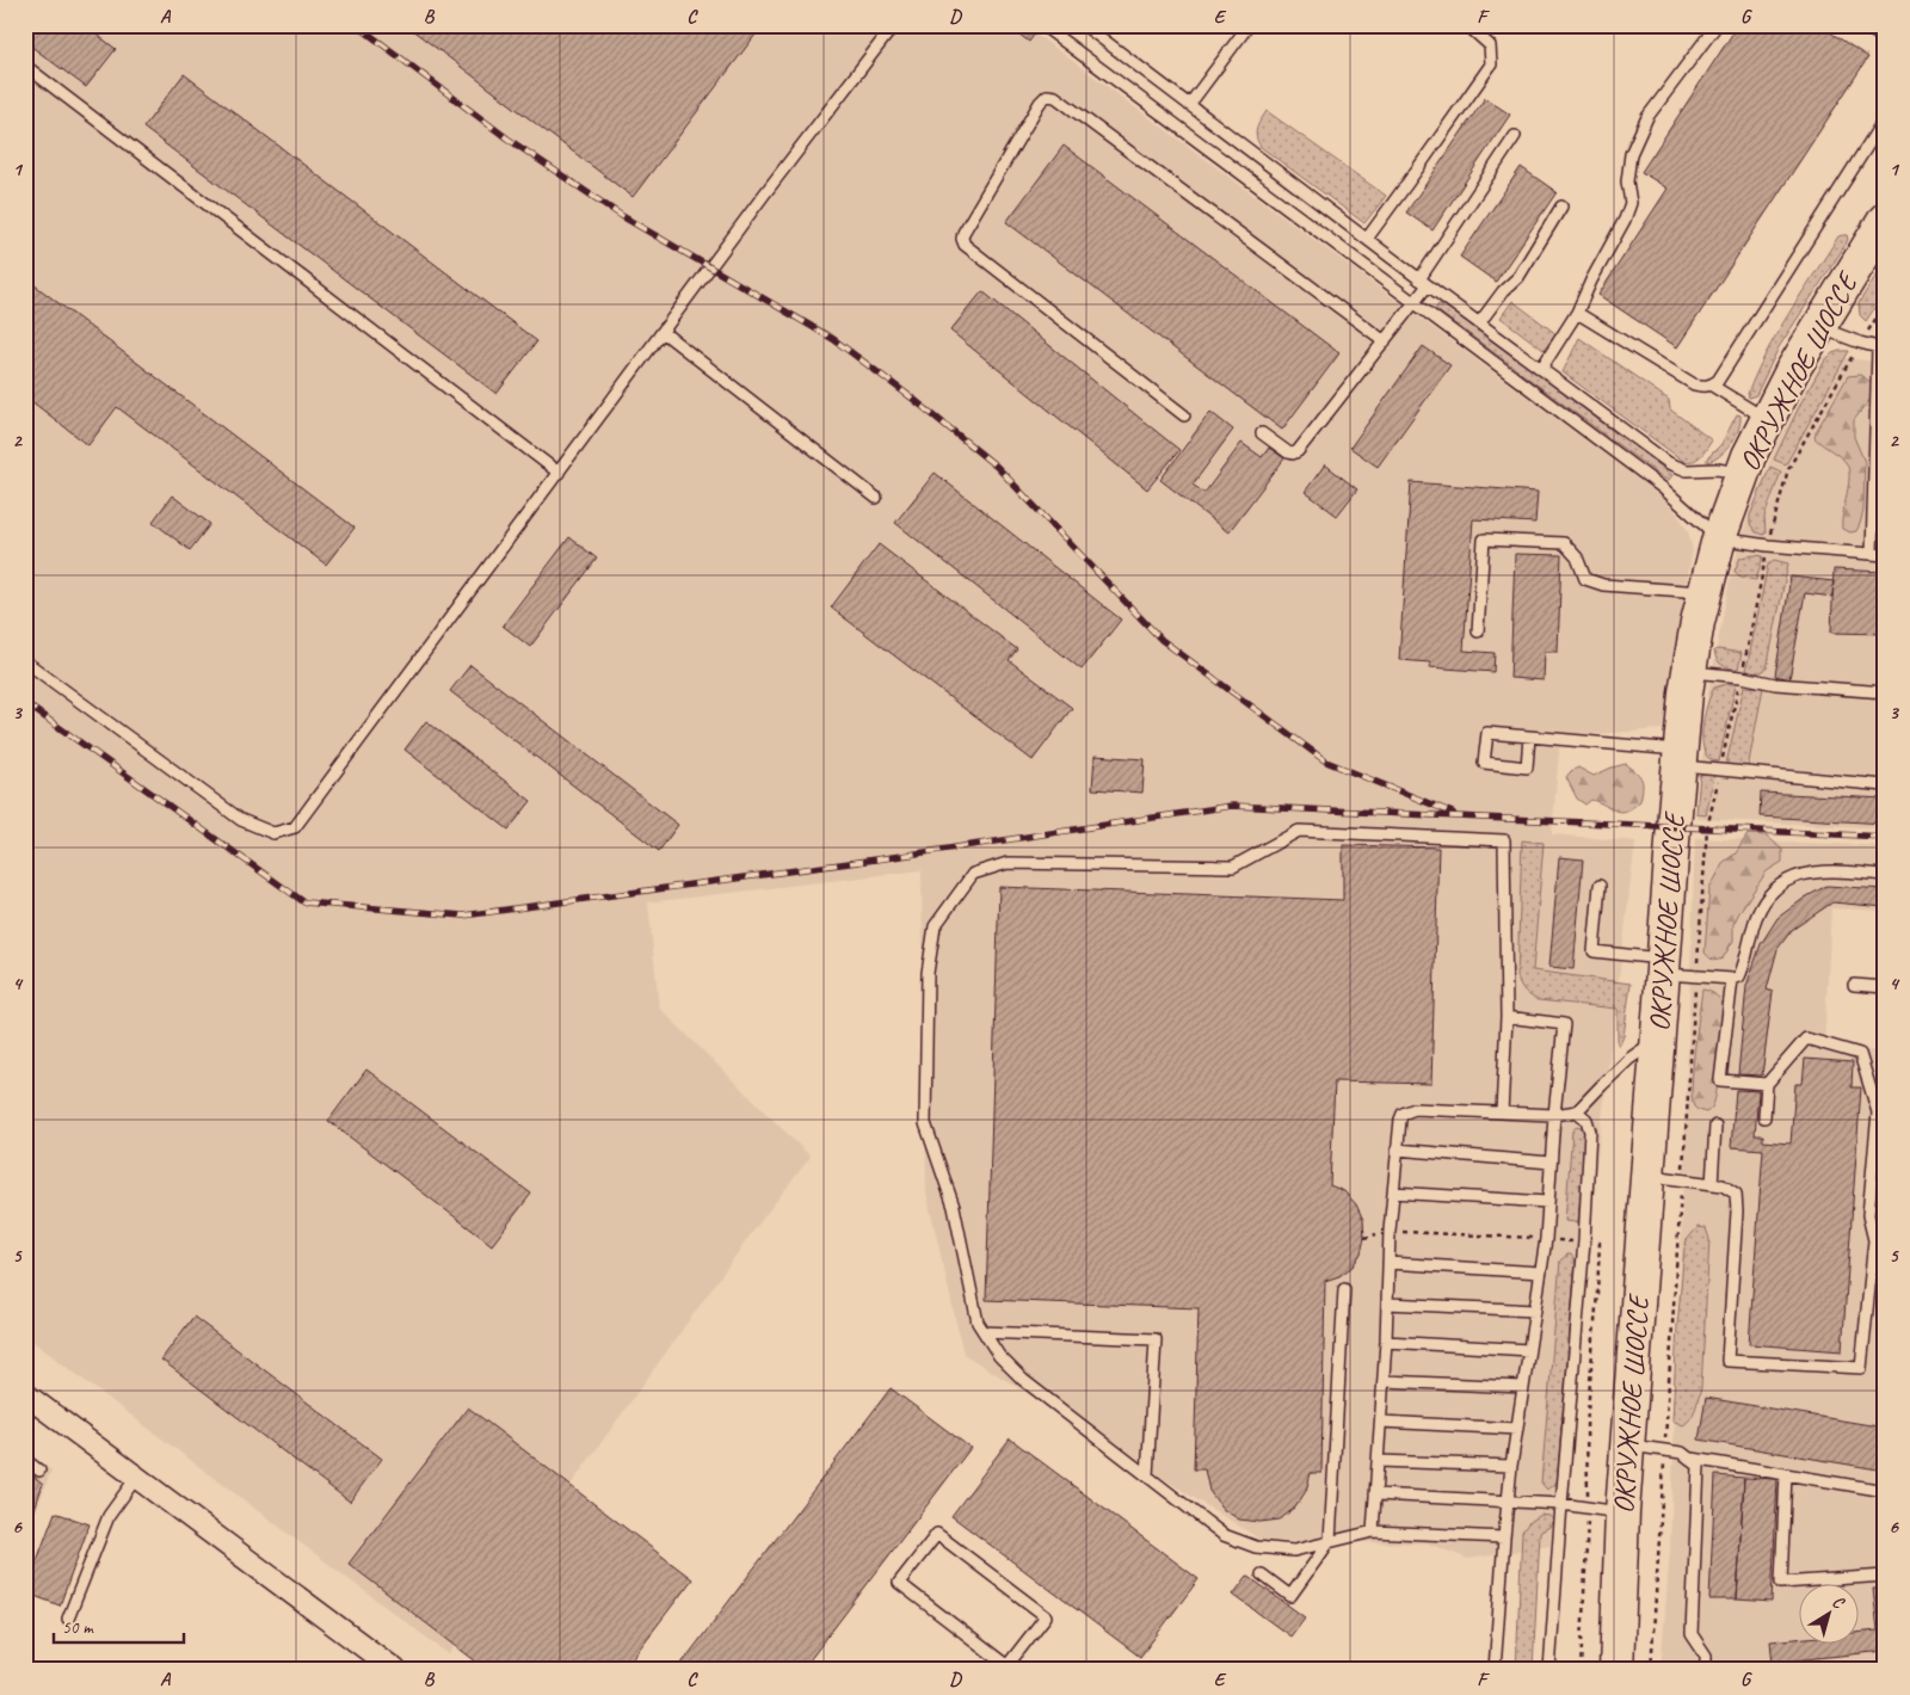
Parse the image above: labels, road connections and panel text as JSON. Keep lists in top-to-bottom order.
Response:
{
  "streets": {
    "main road": ["ОКРУЖНОЕ ШОССЕ"]
  },
  "scale_bar": "50 m",
  "north": "top right",
  "grid": {
    "columns": [
      "A",
      "B",
      "C",
      "D",
      "E",
      "F",
      "G"
    ],
    "rows": [
      "1",
      "2",
      "3",
      "4",
      "5",
      "6"
    ]
  }
}
